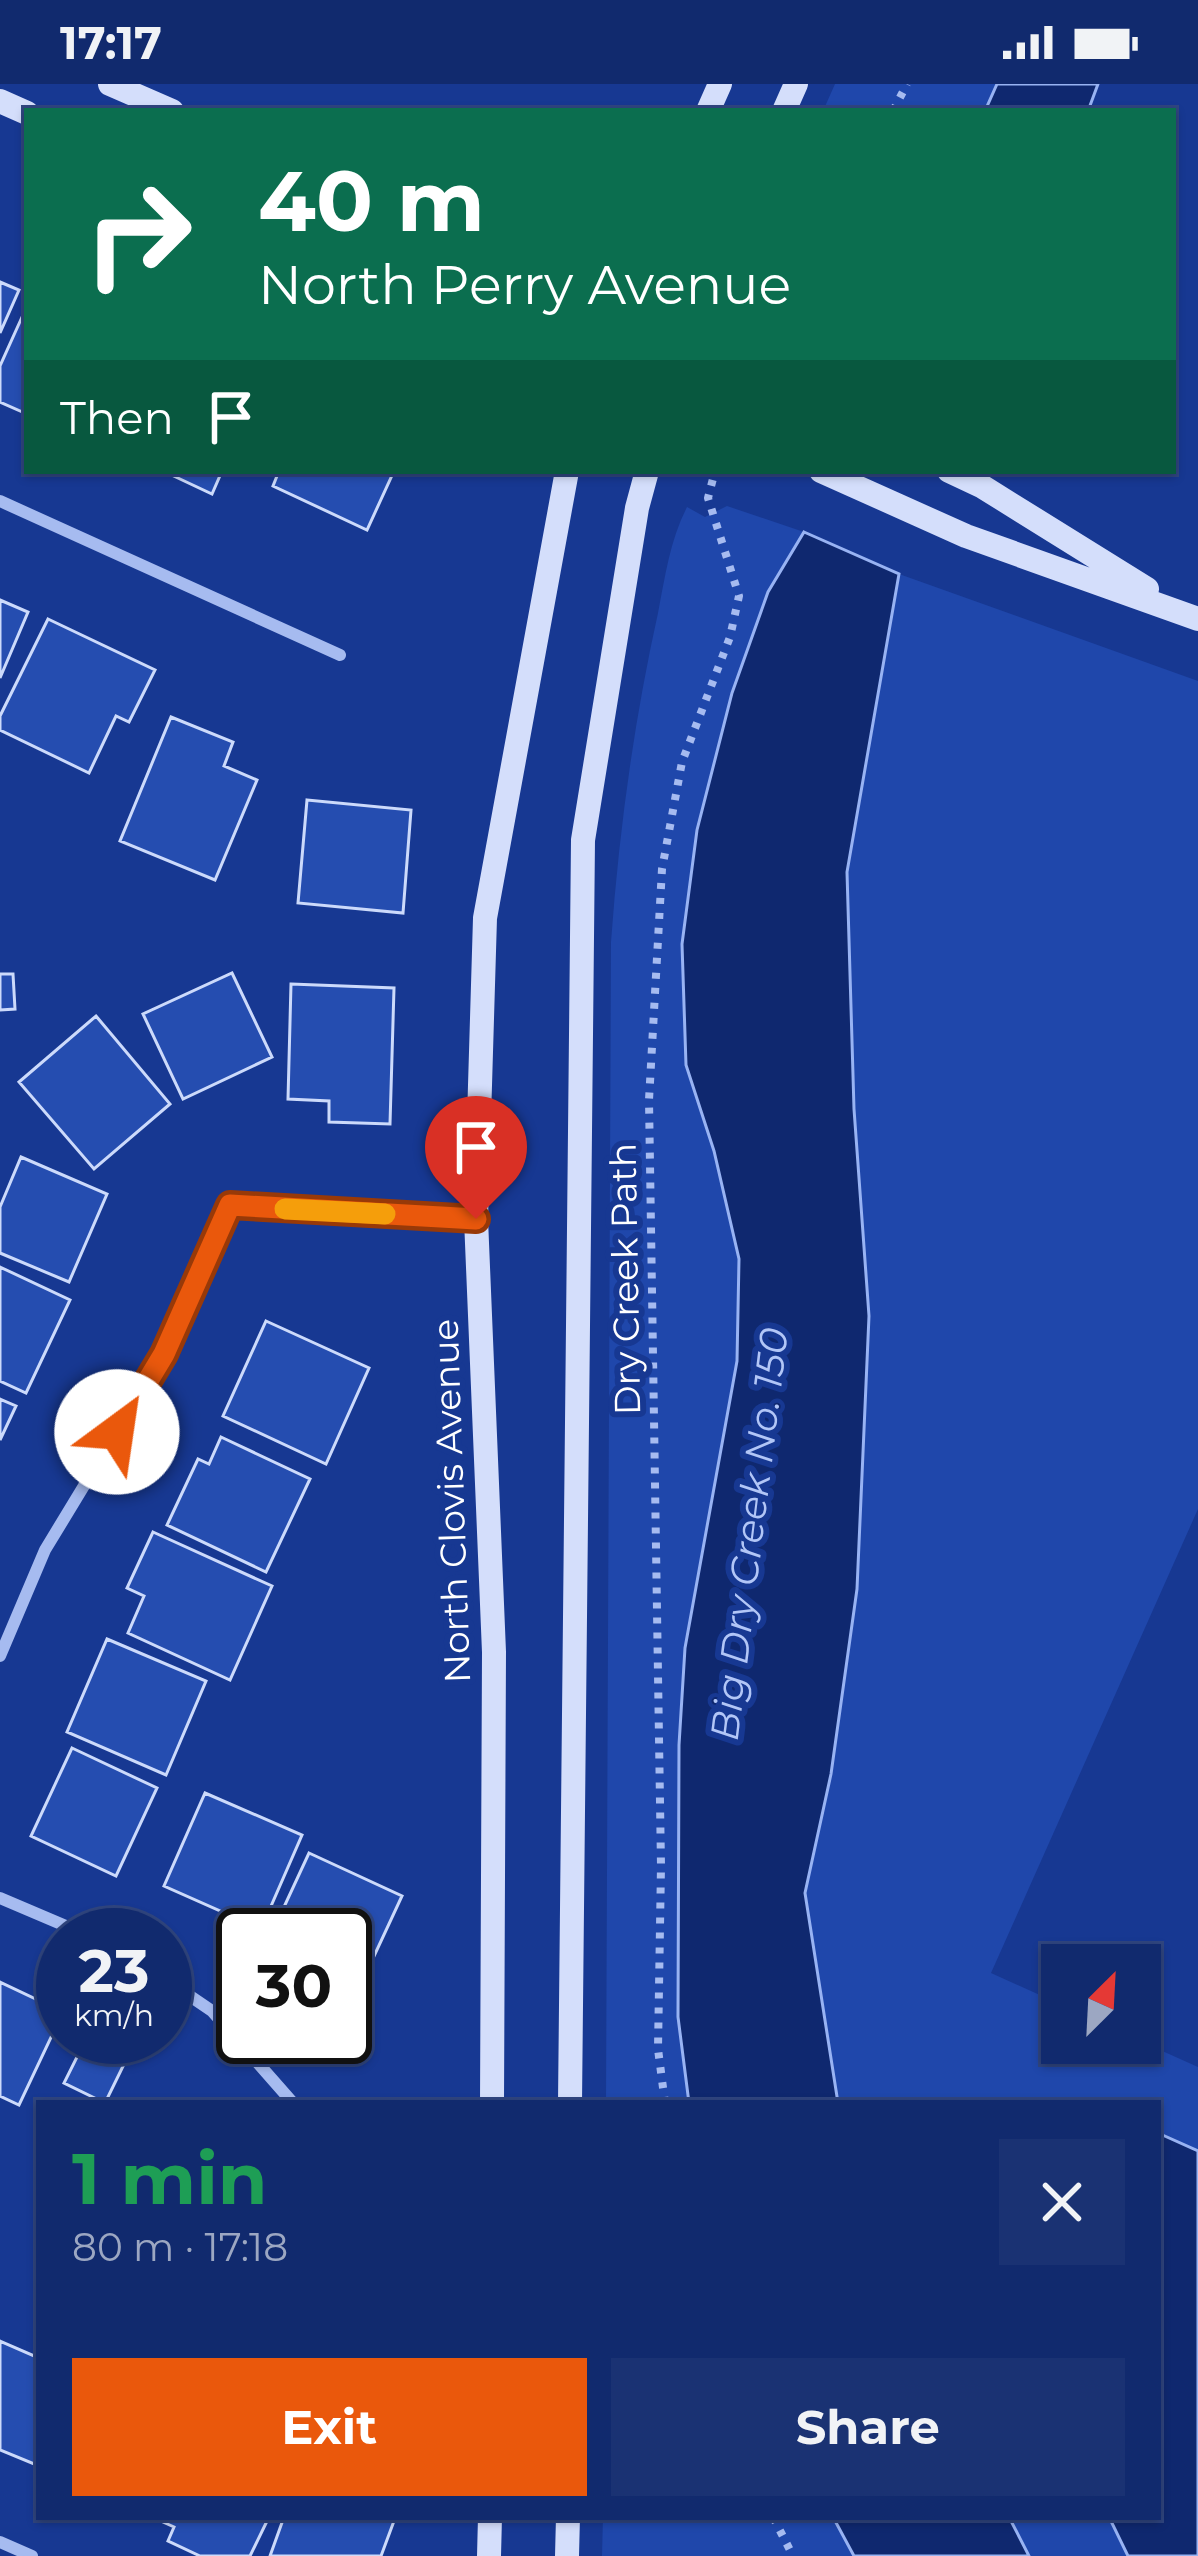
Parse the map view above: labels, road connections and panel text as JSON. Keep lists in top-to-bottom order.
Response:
{
  "streets": {
    "main road": ["North Clovis Avenue"],
    "path": ["Dry Creek Path"]
  },
  "water": ["Big Dry Creek No. 150"],
  "north": "top right",
  "page": {
    "status": "17:17",
    "turn": ["40 m", "North Perry Avenue"],
    "then": "Then",
    "speed": "23 km/h",
    "limit": "30",
    "heading": ["1 min", "80 m · 17:18"],
    "buttons": ["Exit", "Share"]
  }
}
